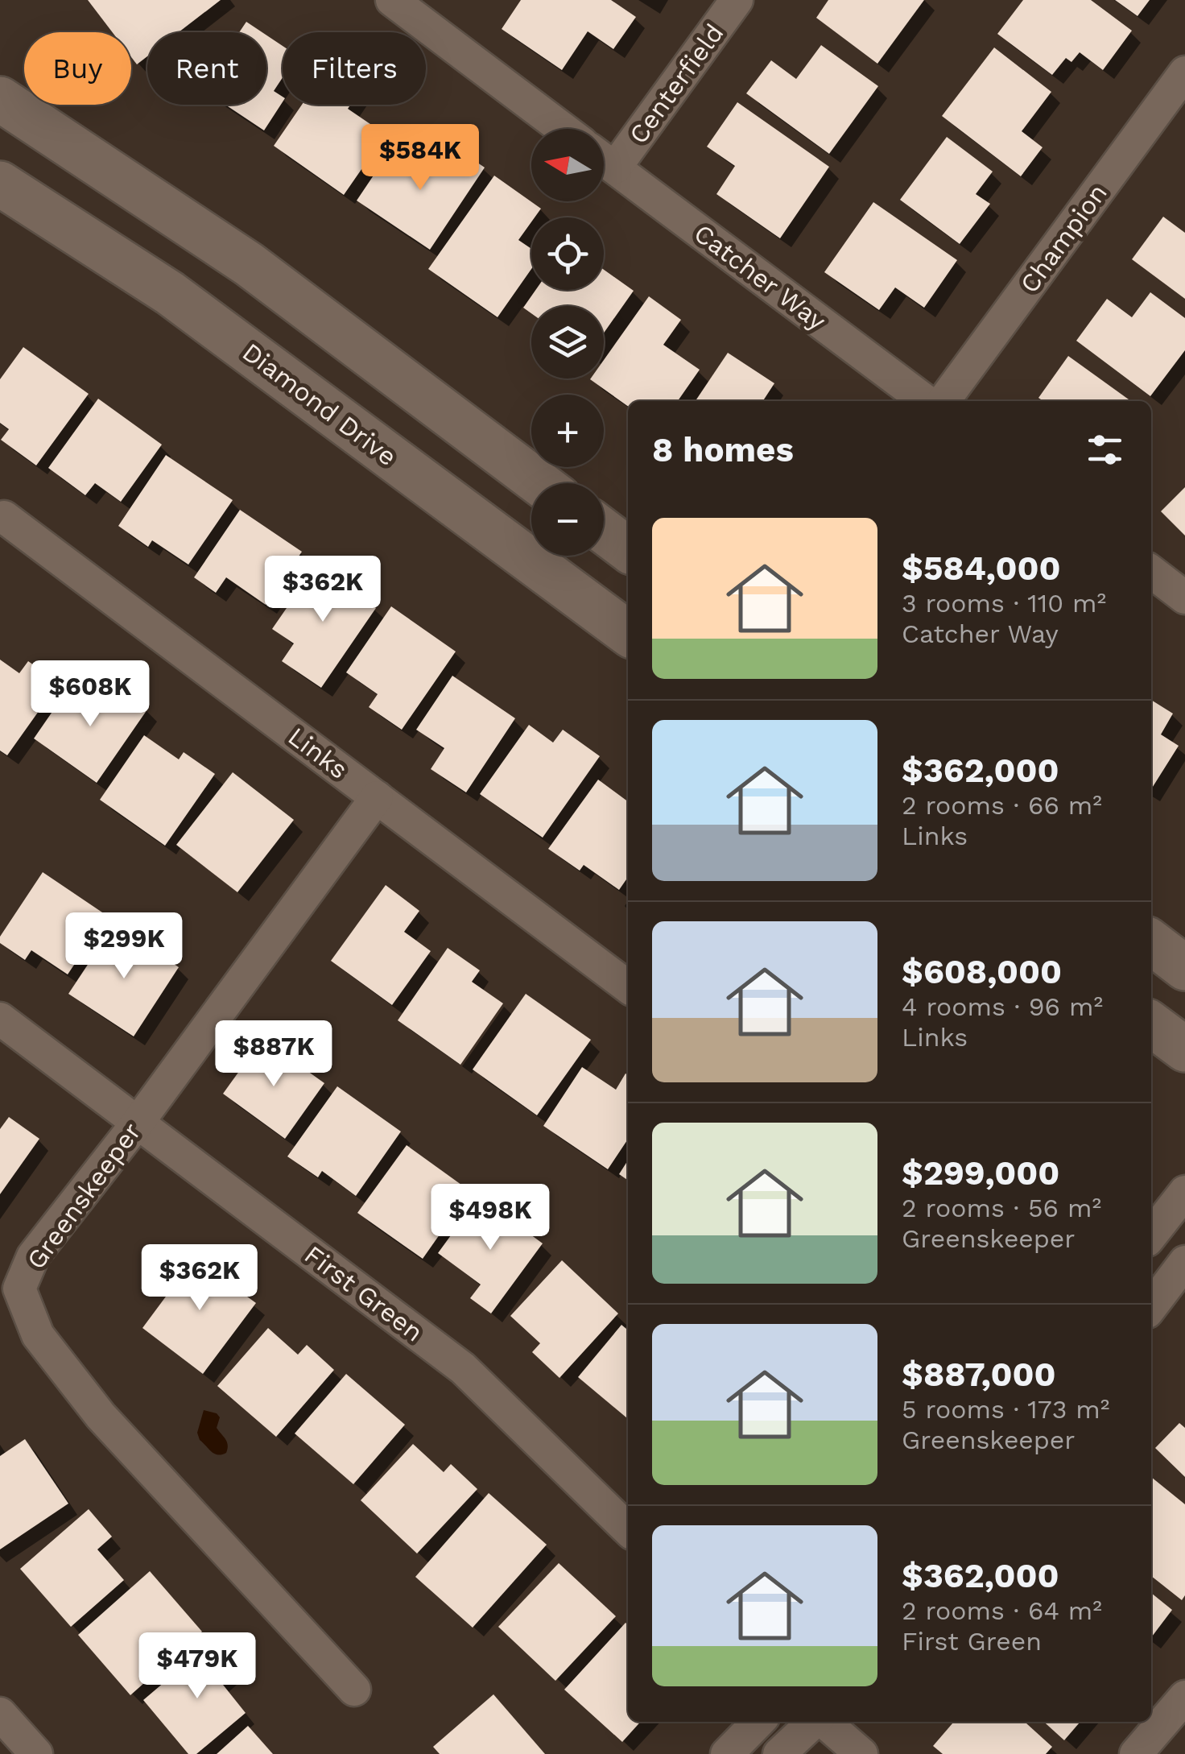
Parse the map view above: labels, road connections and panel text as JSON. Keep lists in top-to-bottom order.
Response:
{
  "streets": {
    "street": [
      "Centerfield",
      "Champion",
      "Catcher Way",
      "Diamond Drive",
      "Links",
      "Greenskeeper",
      "First Green"
    ]
  },
  "crossings": [
    ["Centerfield", "Catcher Way"],
    ["Links", "Greenskeeper"],
    ["Greenskeeper", "First Green"]
  ],
  "north": "left",
  "page": {
    "chip": ["Buy", "Rent", "Filters"],
    "price": [
      "$584K",
      "$362K",
      "$608K",
      "$299K",
      "$887K",
      "$498K",
      "$362K",
      "$479K"
    ],
    "map_buttons": ["+", "−"],
    "heading": "8 homes",
    "list": [
      {
        "name": "$584,000",
        "note": "3 rooms · 110 m² · Catcher Way"
      },
      {
        "name": "$362,000",
        "note": "2 rooms · 66 m² · Links"
      },
      {
        "name": "$608,000",
        "note": "4 rooms · 96 m² · Links"
      },
      {
        "name": "$299,000",
        "note": "2 rooms · 56 m² · Greenskeeper"
      },
      {
        "name": "$887,000",
        "note": "5 rooms · 173 m² · Greenskeeper"
      },
      {
        "name": "$362,000",
        "note": "2 rooms · 64 m² · First Green"
      }
    ]
  }
}
